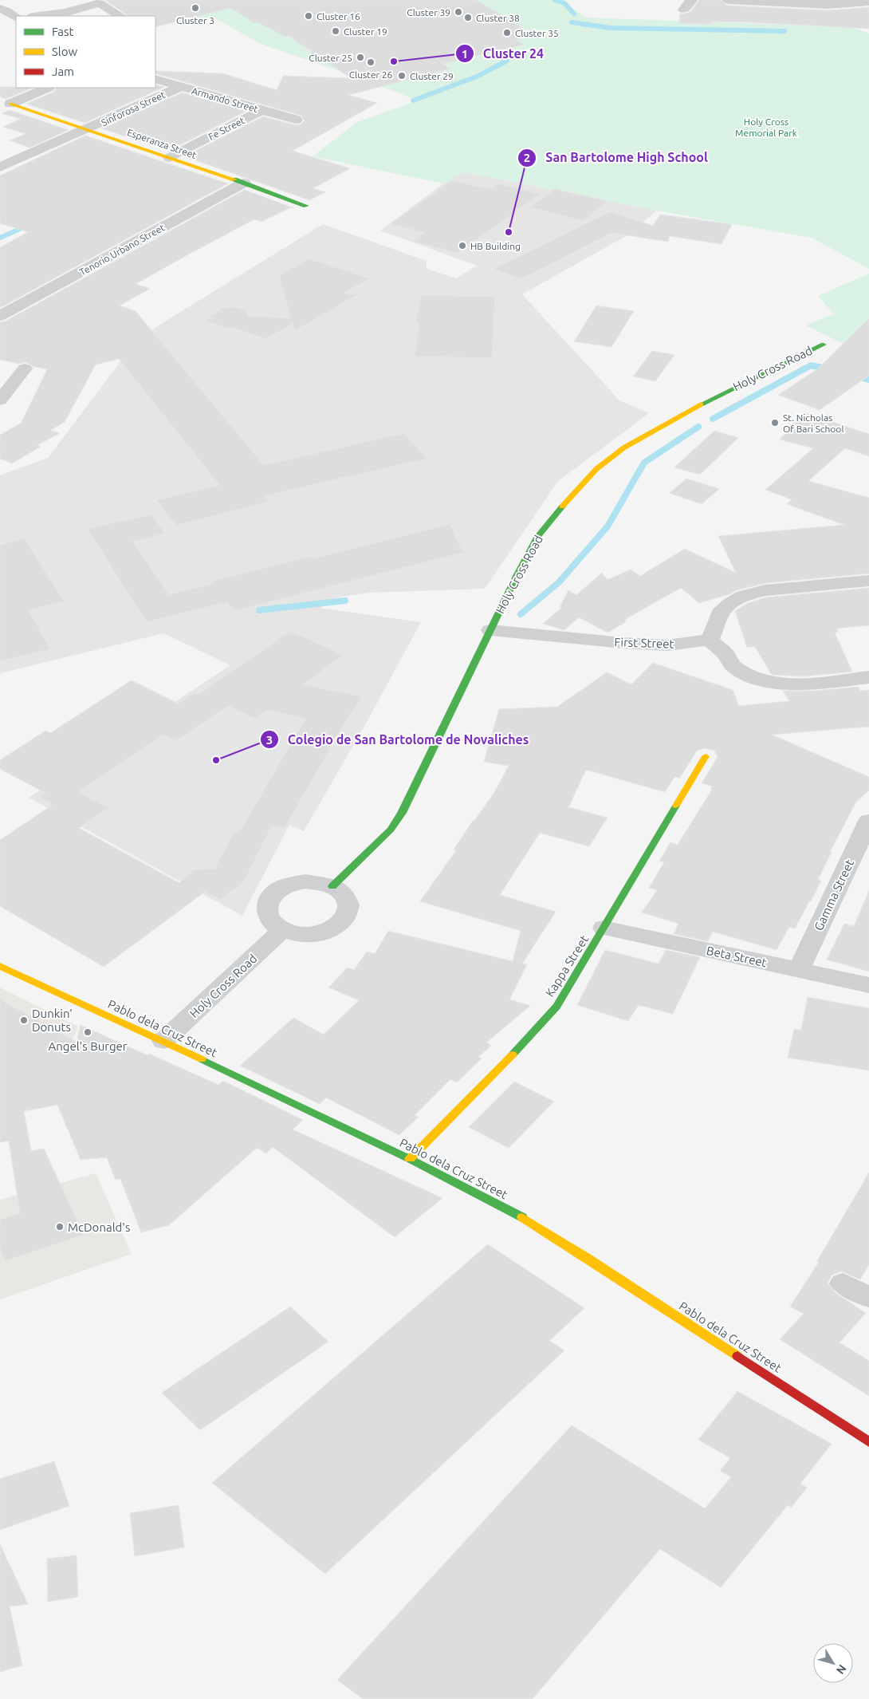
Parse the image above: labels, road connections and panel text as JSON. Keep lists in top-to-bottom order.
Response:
{
  "streets": {
    "street": [
      "Armando Street",
      "Sinforosa Street",
      "Fe Street",
      "Esperanza Street",
      "Tenorio Urbano Street",
      "Holy Cross Road",
      "First Street",
      "Gamma Street",
      "Beta Street",
      "Kappa Street",
      "Pablo dela Cruz Street"
    ]
  },
  "crossings": [
    ["Armando Street", "Sinforosa Street"],
    ["Armando Street", "Fe Street"],
    ["Sinforosa Street", "Esperanza Street"],
    ["Fe Street", "Esperanza Street"],
    ["Esperanza Street", "Tenorio Urbano Street"],
    ["Holy Cross Road", "First Street"],
    ["Holy Cross Road", "Pablo dela Cruz Street"],
    ["Gamma Street", "Beta Street"],
    ["Beta Street", "Kappa Street"],
    ["Kappa Street", "Pablo dela Cruz Street"]
  ],
  "parks": ["Holy Cross Memorial Park"],
  "places": [
    "Cluster 3",
    "Cluster 39",
    "Cluster 16",
    "Cluster 38",
    "Cluster 19",
    "Cluster 35",
    "Cluster 25",
    "Cluster 24",
    "Cluster 26",
    "Cluster 29",
    "San Bartolome High School",
    "HB Building",
    "St. Nicholas Of Bari School",
    "Colegio de San Bartolome de Novaliches",
    "Dunkin' Donuts",
    "Angel's Burger",
    "McDonald's"
  ],
  "legend": ["Fast", "Slow", "Jam"],
  "north": "bottom right"
}
